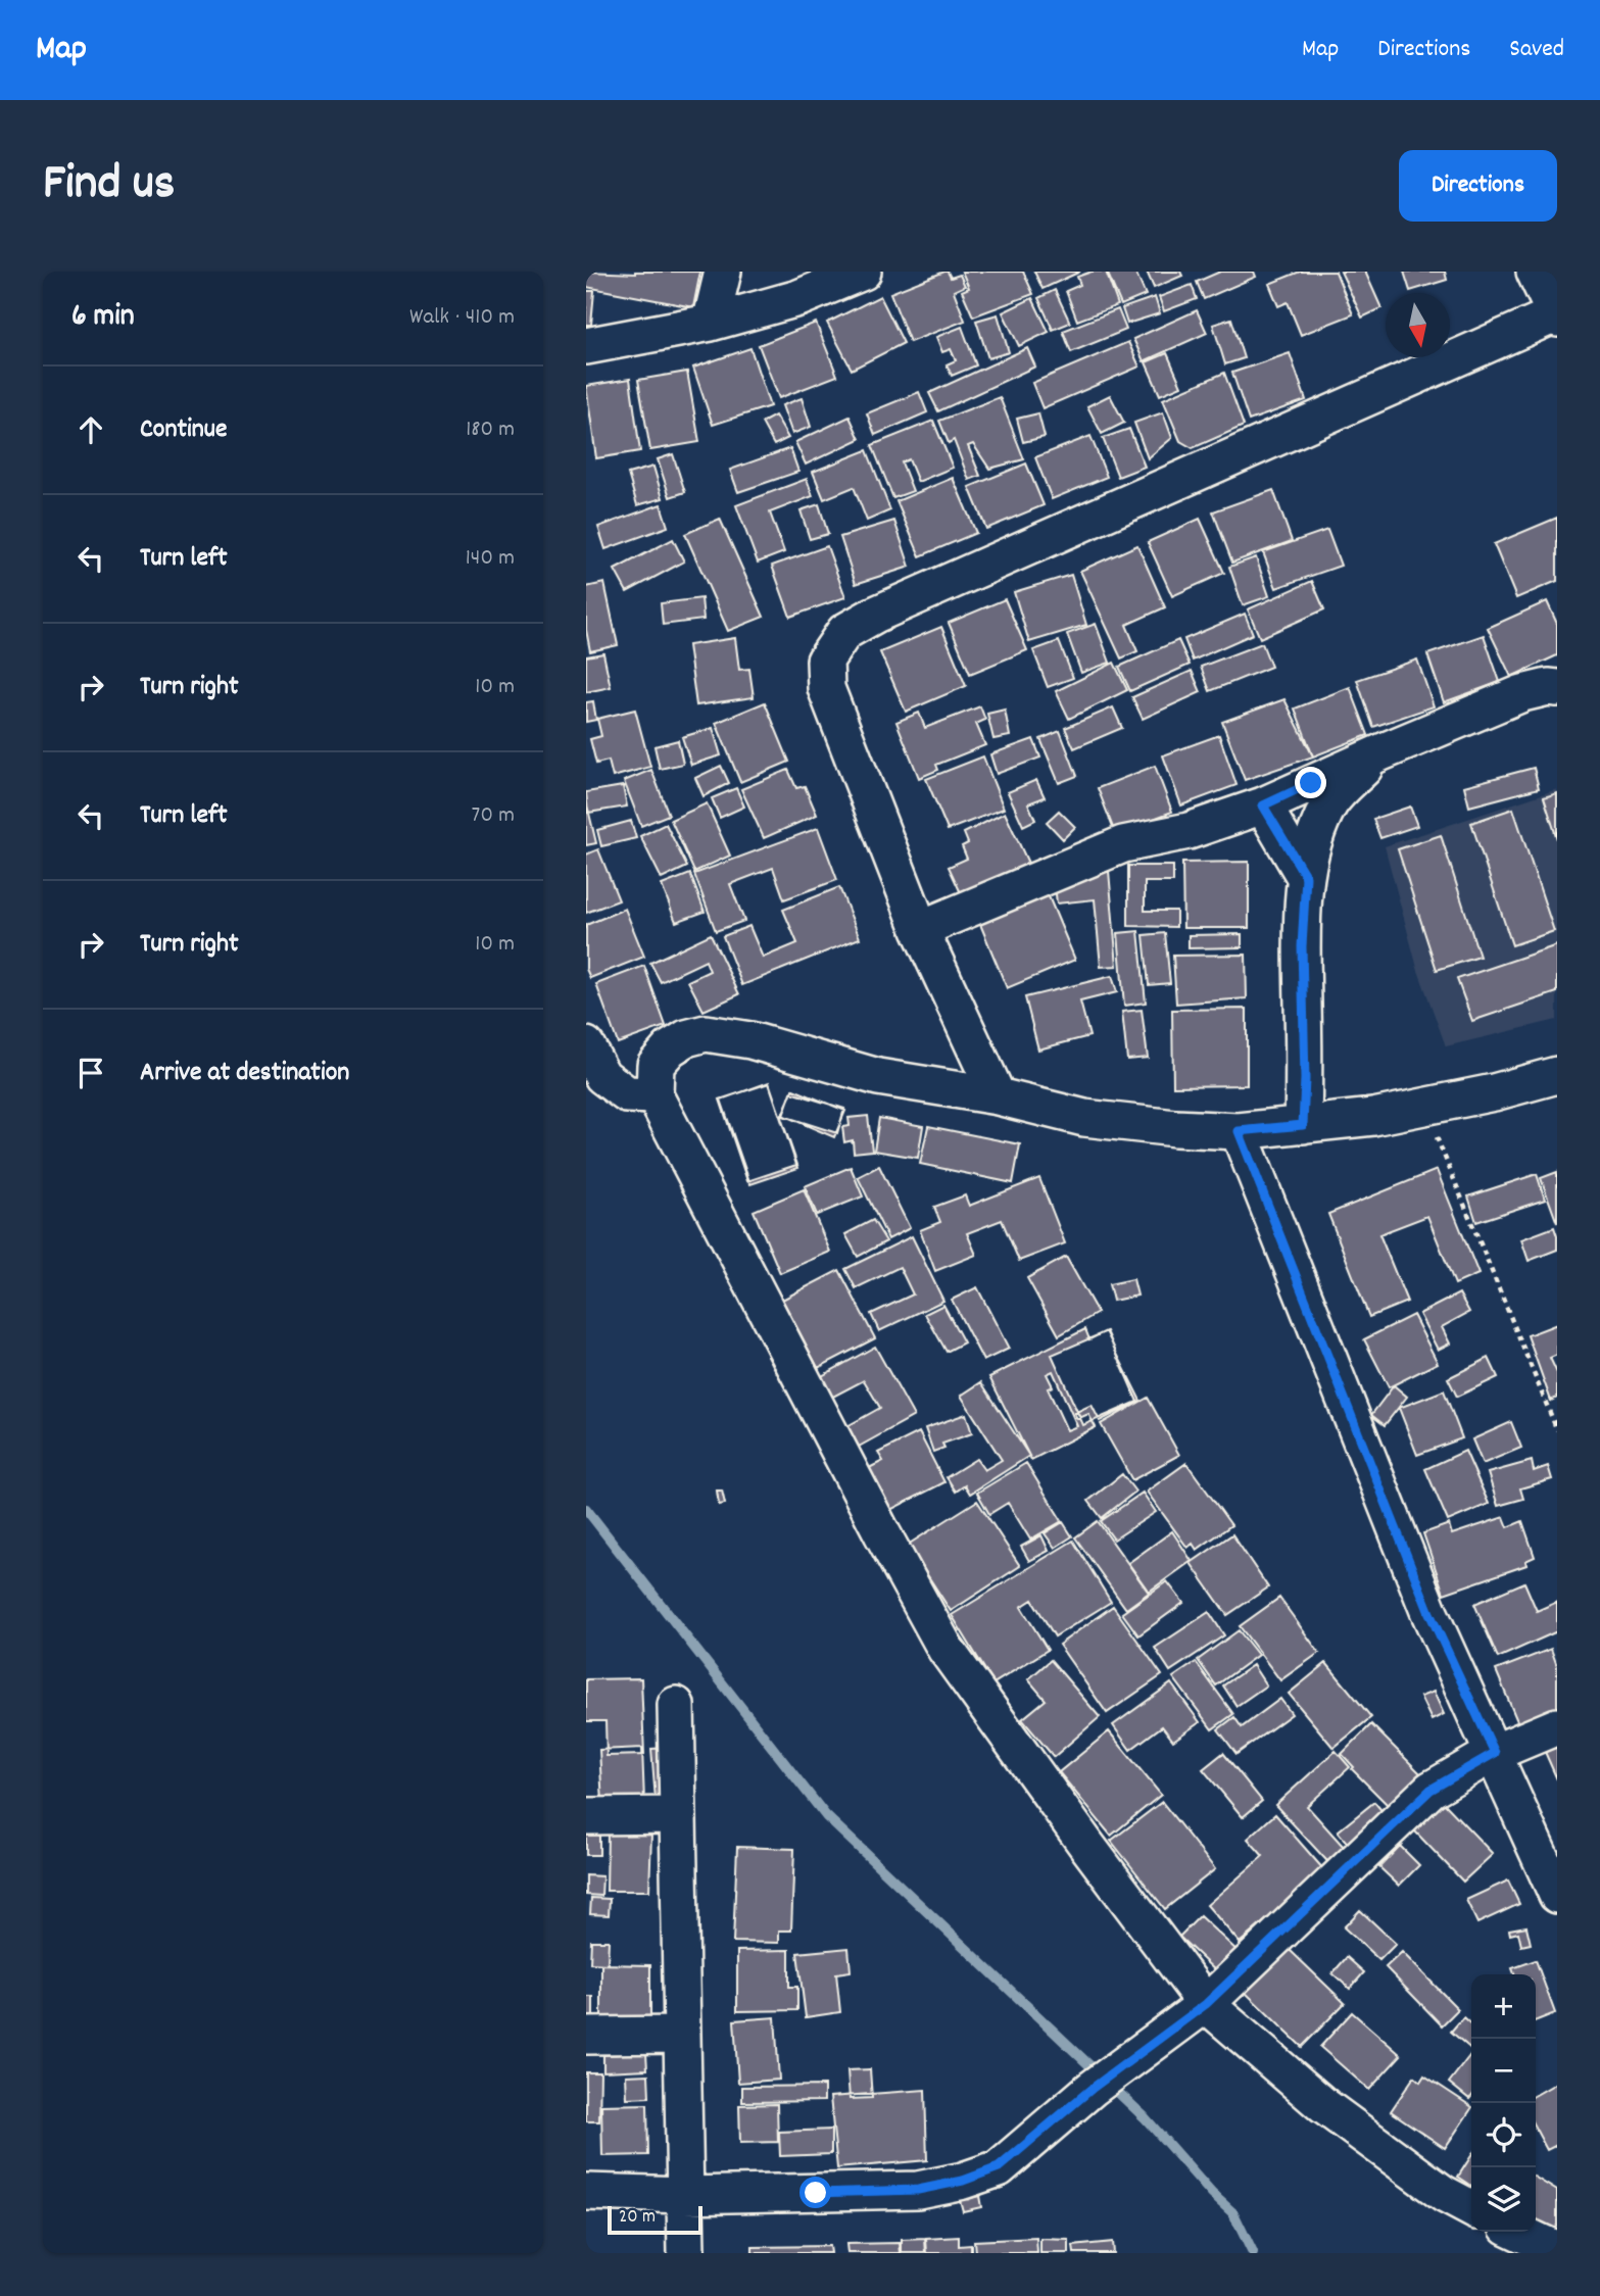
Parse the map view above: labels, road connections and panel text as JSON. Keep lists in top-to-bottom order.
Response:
{
  "scale_bar": "20 m",
  "north": "bottom",
  "page": {
    "header": "Map",
    "nav": ["Map", "Directions", "Saved"],
    "title": "Find us",
    "buttons": "Directions",
    "heading": ["6 min", "Walk · 410 m"],
    "list": [
      ["Continue", "180 m"],
      ["Turn left", "140 m"],
      ["Turn right", "10 m"],
      ["Turn left", "70 m"],
      ["Turn right", "10 m"],
      "Arrive at destination"
    ],
    "map_buttons": ["+", "−"],
    "scale": "20 m"
  }
}
